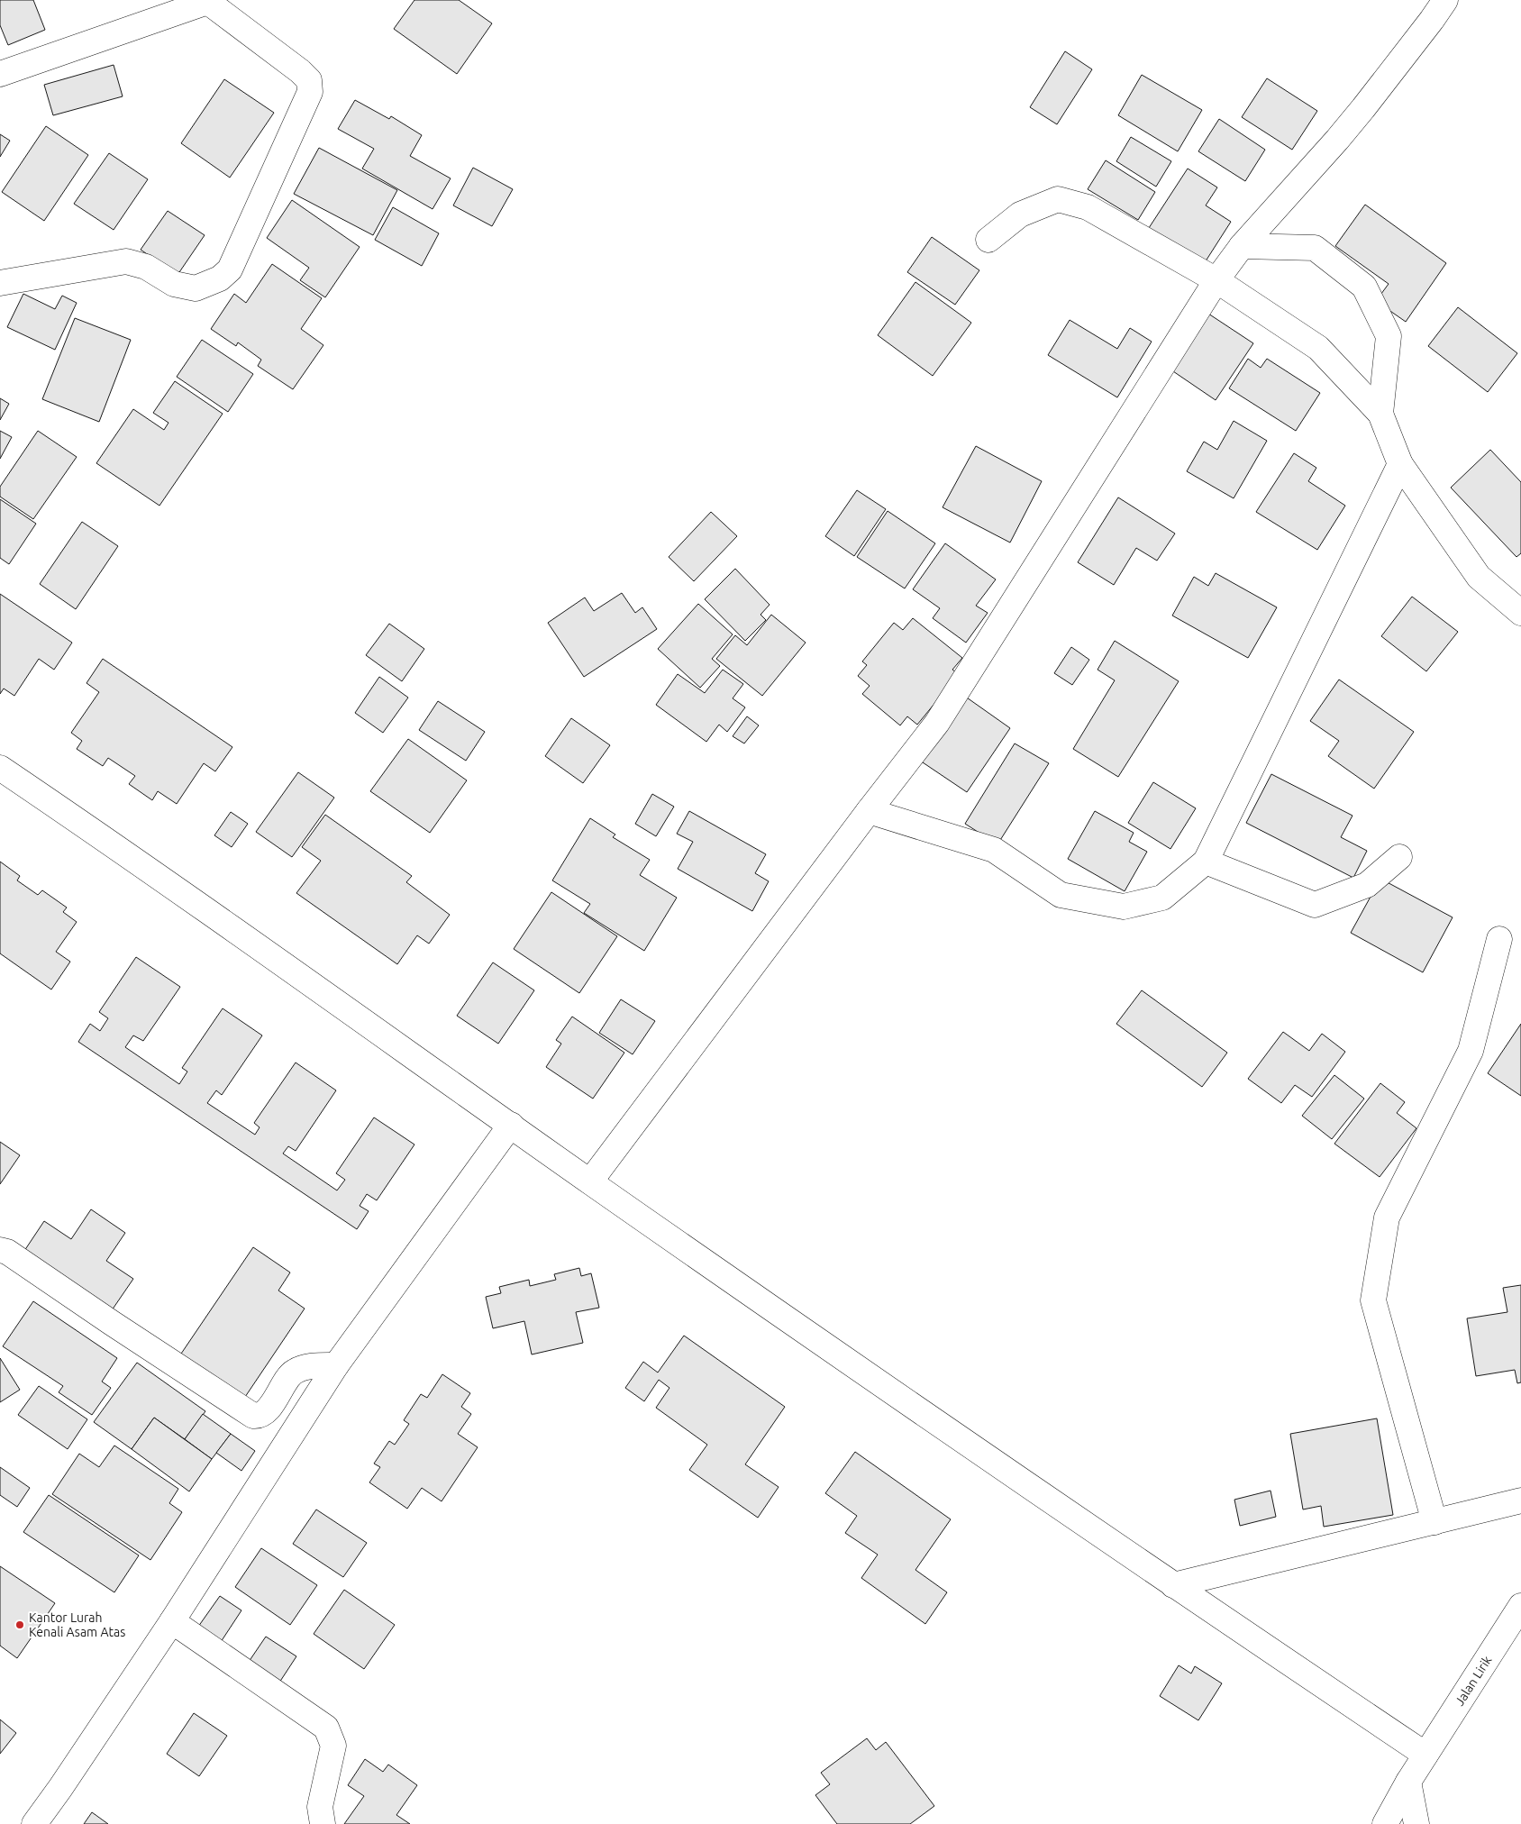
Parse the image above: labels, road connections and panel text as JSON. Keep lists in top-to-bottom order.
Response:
{
  "streets": {
    "street": ["Jalan Lirik"]
  },
  "places": ["Kantor Lurah Kenali Asam Atas"]
}
